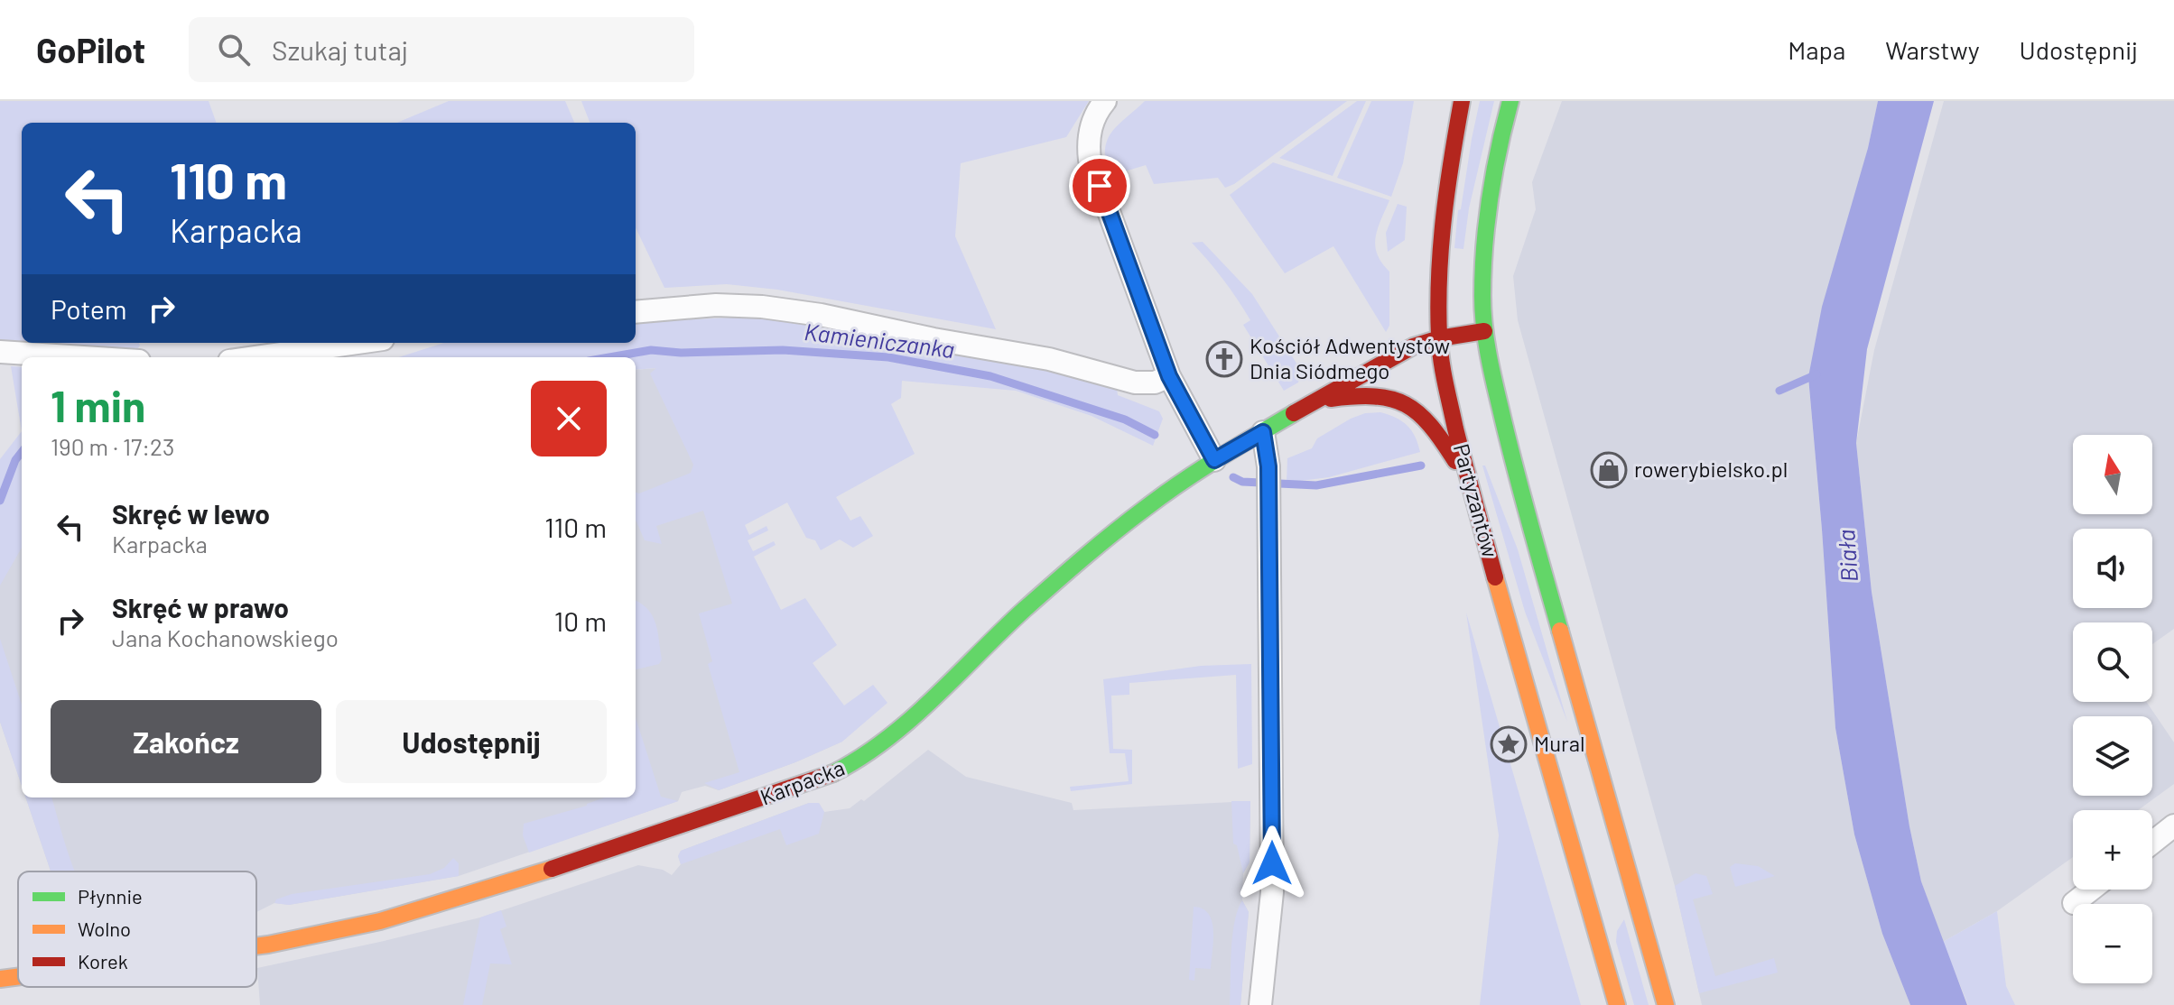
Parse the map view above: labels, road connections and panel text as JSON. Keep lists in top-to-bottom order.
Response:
{
  "streets": {
    "main road": ["Partyzantów", "Karpacka"]
  },
  "crossings": [
    ["Partyzantów", "Karpacka"]
  ],
  "water": ["Kamieniczanka", "Biała"],
  "places": {
    "church": ["Kościół Adwentystów Dnia Siódmego"],
    "shop": ["rowerybielsko.pl"],
    "place": ["Mural"]
  },
  "legend": ["Płynnie", "Wolno", "Korek"],
  "north": "top",
  "page": {
    "header": "GoPilot",
    "search": "Szukaj tutaj",
    "nav": ["Mapa", "Warstwy", "Udostępnij"],
    "turn": ["110 m", "Karpacka"],
    "then": "Potem",
    "heading": ["1 min", "190 m · 17:23"],
    "map_buttons": ["+", "−"],
    "list": [
      {
        "name": "Skręć w lewo",
        "note": "Karpacka",
        "value": "110 m"
      },
      {
        "name": "Skręć w prawo",
        "note": "Jana Kochanowskiego",
        "value": "10 m"
      }
    ],
    "buttons": ["Zakończ", "Udostępnij"]
  }
}
